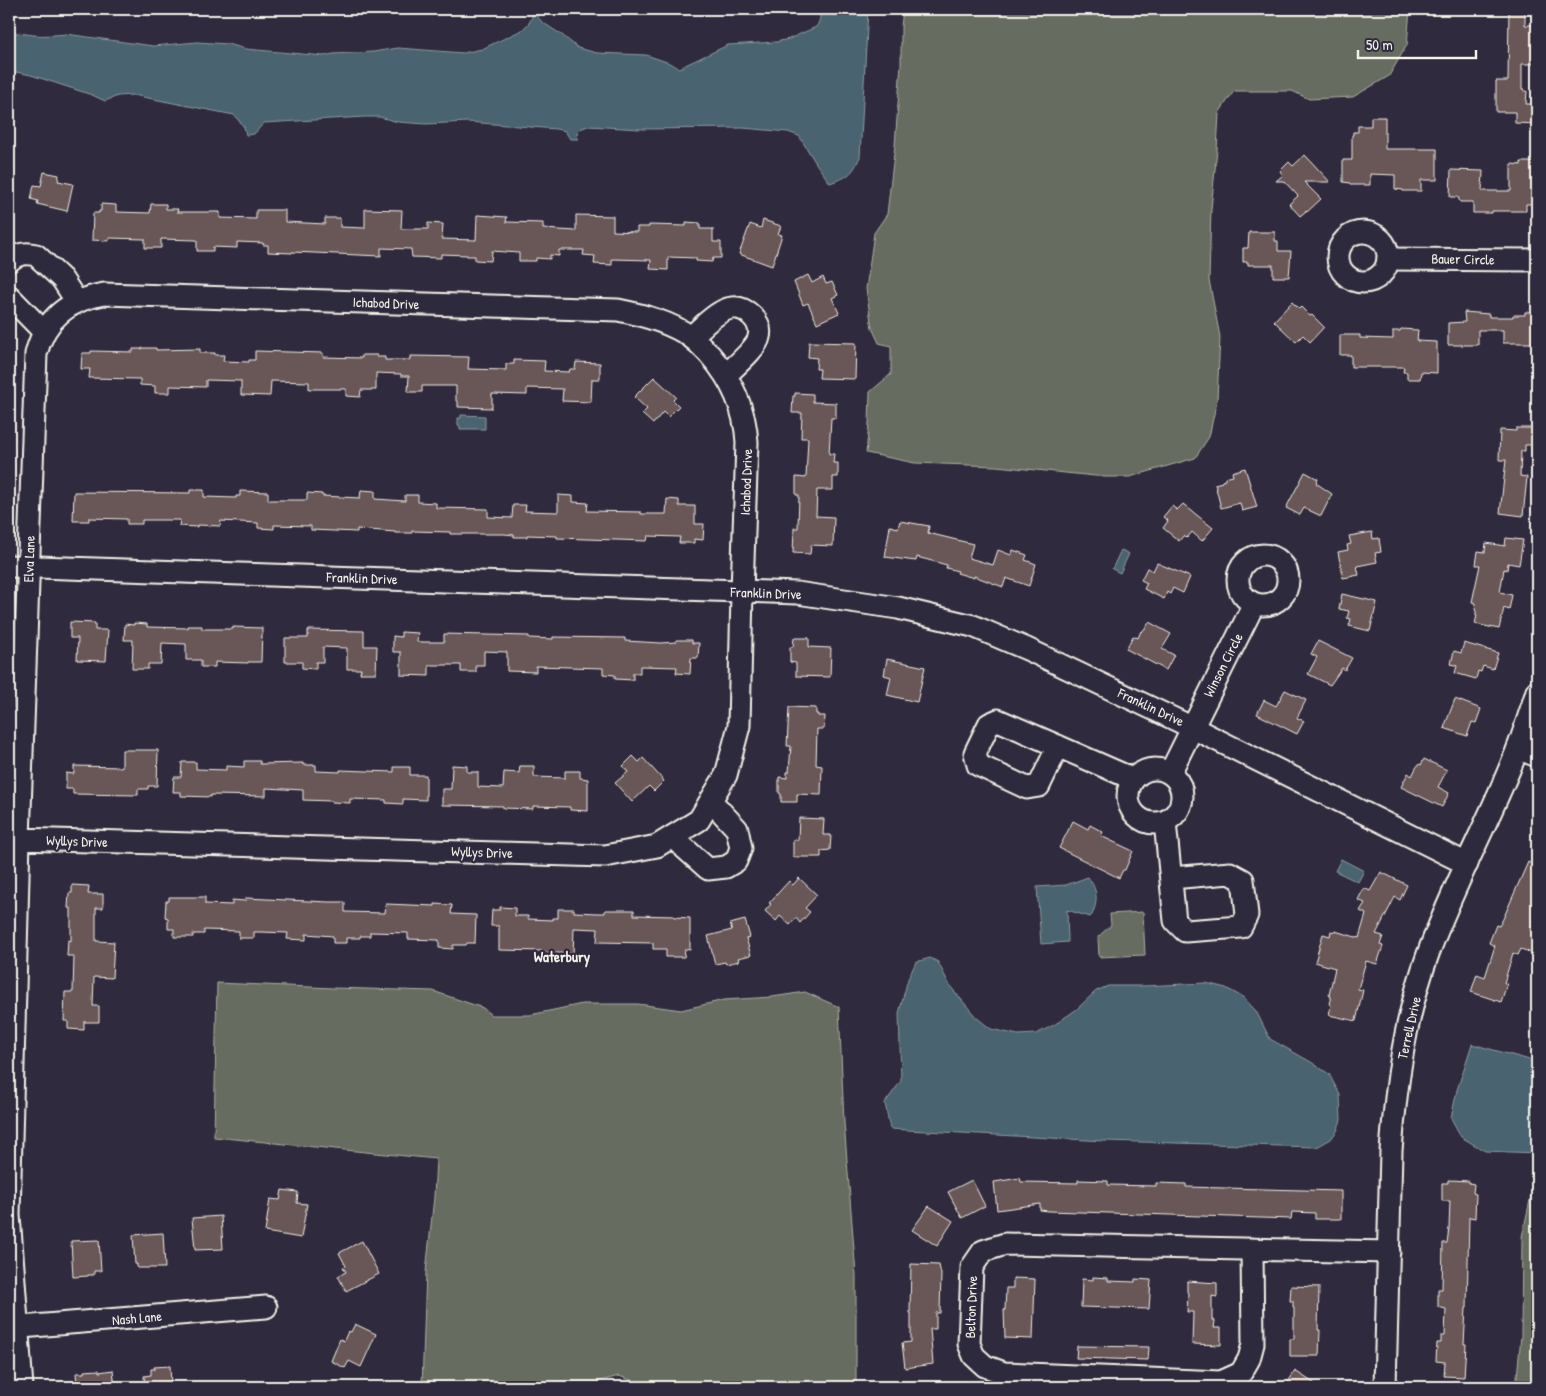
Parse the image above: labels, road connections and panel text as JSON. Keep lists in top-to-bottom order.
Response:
{
  "streets": {
    "street": [
      "Bauer Circle",
      "Ichabod Drive",
      "Elva Lane",
      "Franklin Drive",
      "Winson Circle",
      "Wyllys Drive",
      "Terrell Drive",
      "Belton Drive",
      "Nash Lane"
    ]
  },
  "crossings": [
    ["Ichabod Drive", "Elva Lane"],
    ["Ichabod Drive", "Franklin Drive"],
    ["Ichabod Drive", "Wyllys Drive"],
    ["Elva Lane", "Franklin Drive"],
    ["Elva Lane", "Wyllys Drive"],
    ["Elva Lane", "Nash Lane"],
    ["Franklin Drive", "Winson Circle"],
    ["Franklin Drive", "Wyllys Drive"],
    ["Franklin Drive", "Terrell Drive"],
    ["Terrell Drive", "Belton Drive"]
  ],
  "districts": ["Waterbury"],
  "scale_bar": "50 m"
}
